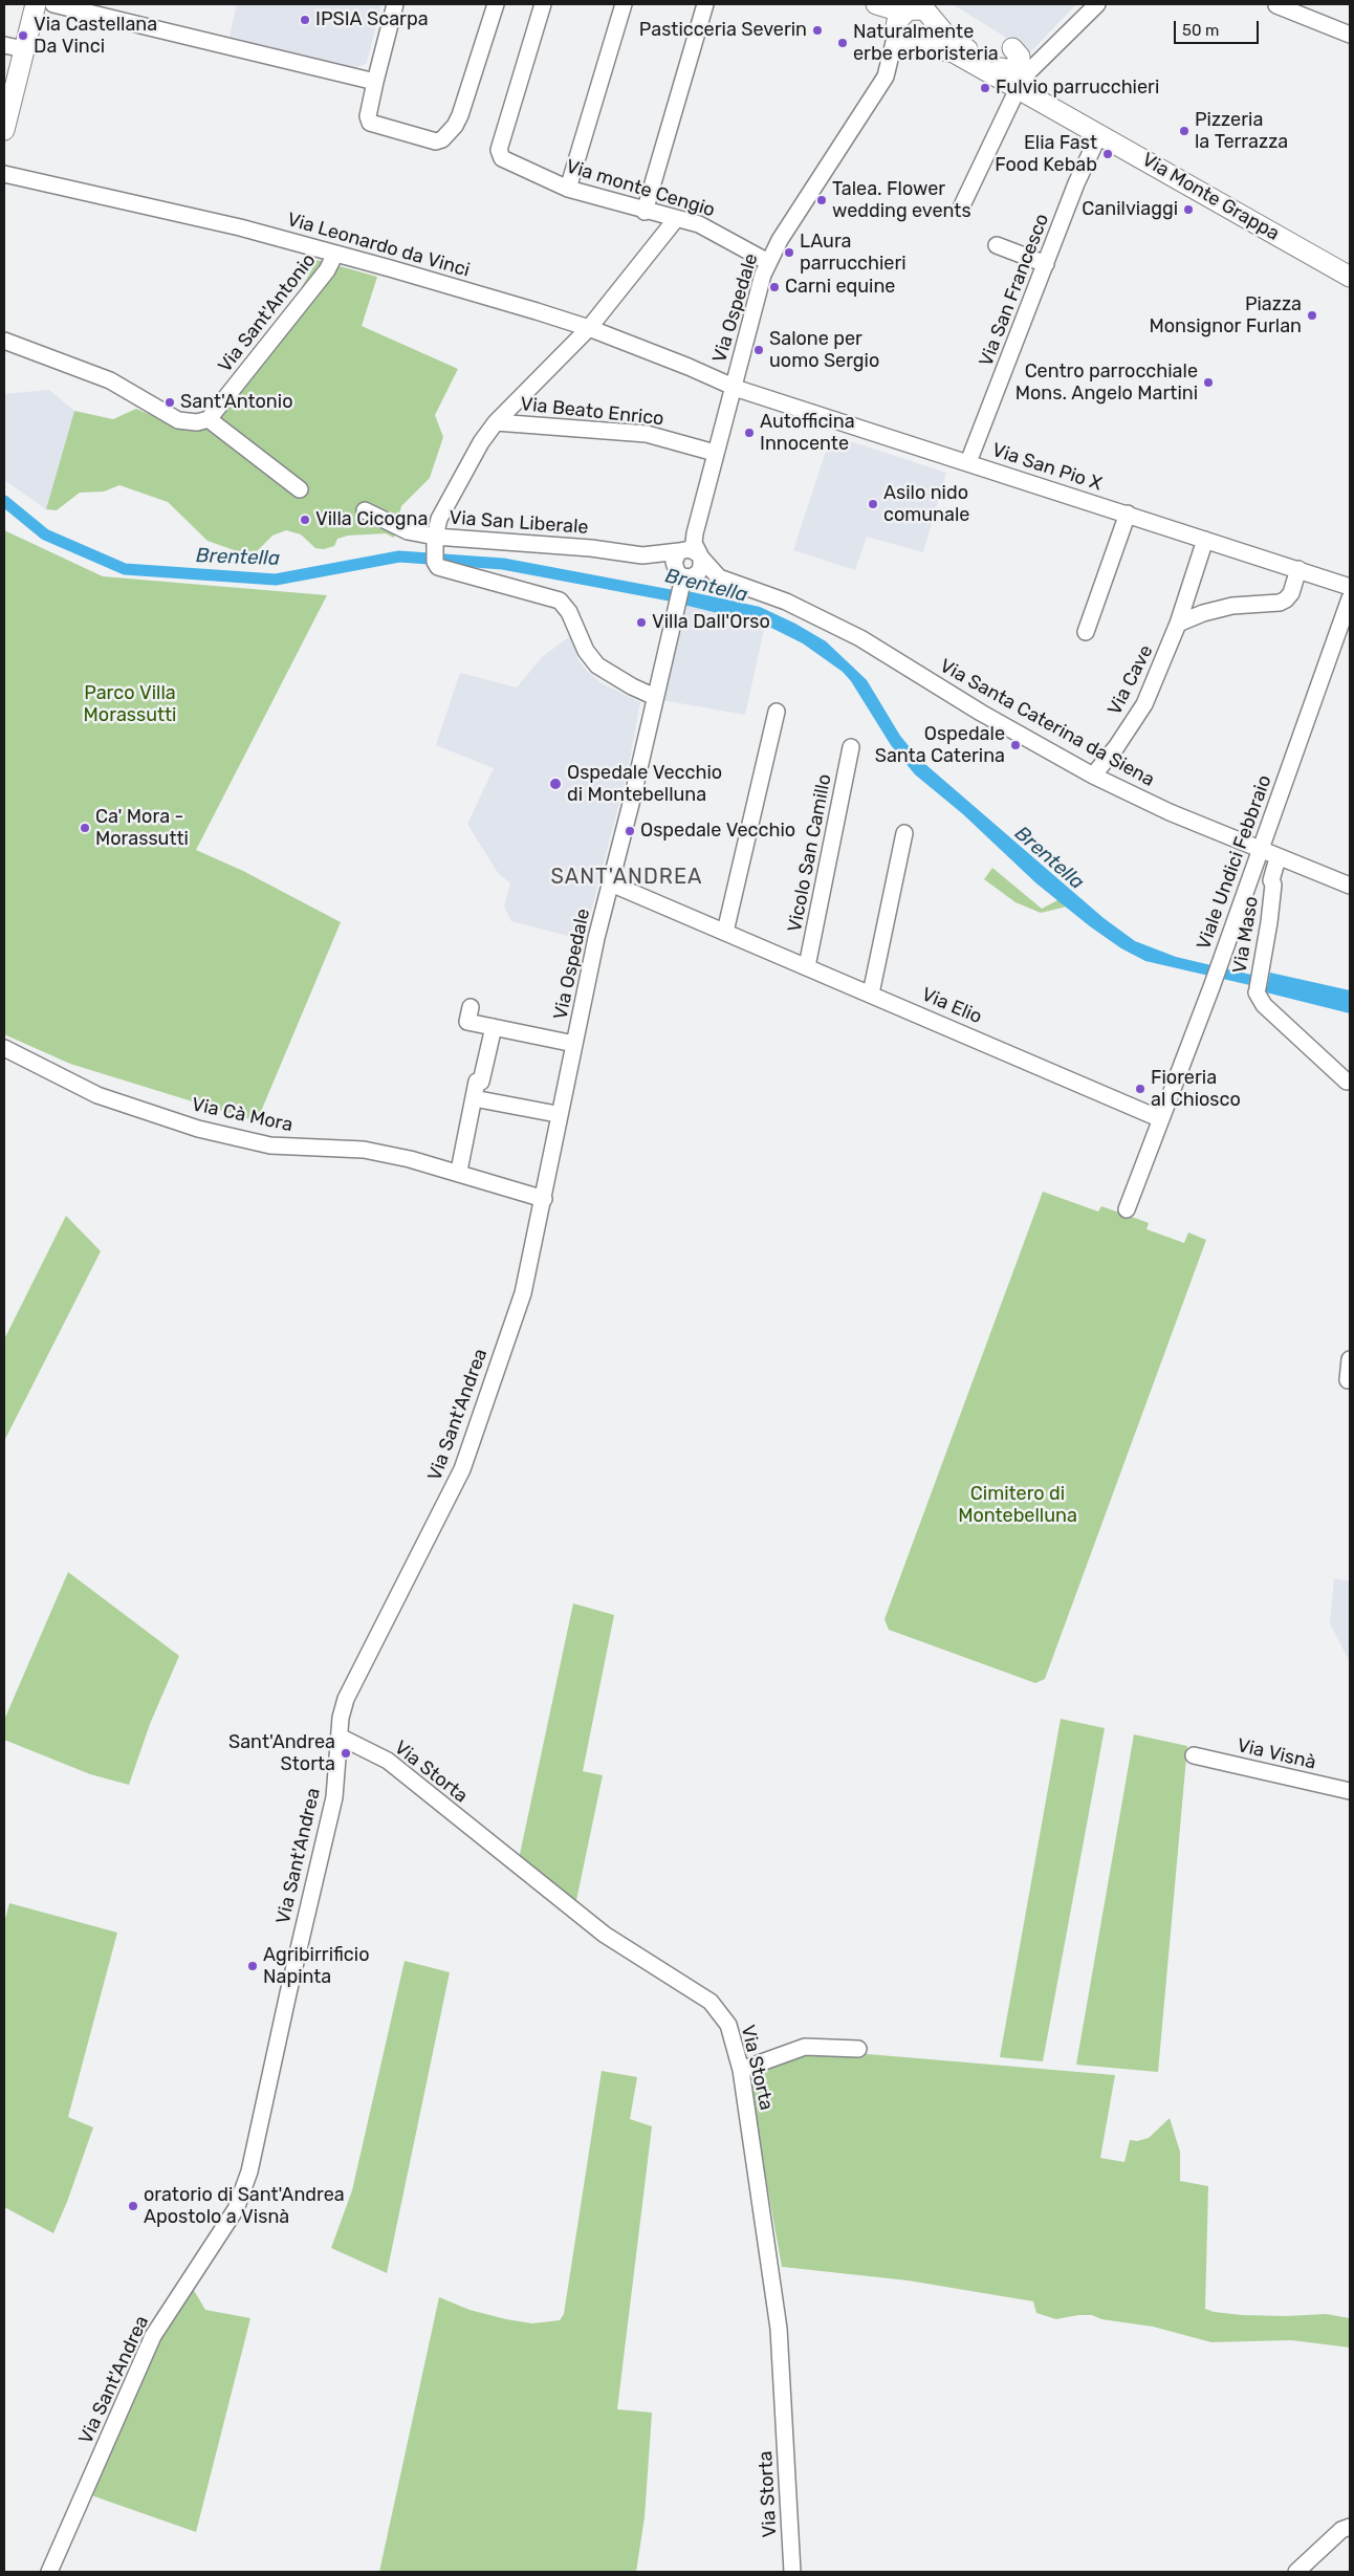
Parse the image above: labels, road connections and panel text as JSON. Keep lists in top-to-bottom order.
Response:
{
  "streets": {
    "main road": ["Via Monte Grappa"],
    "street": [
      "Via monte Cengio",
      "Via Leonardo da Vinci",
      "Via San Francesco",
      "Via Ospedale",
      "Via Sant'Antonio",
      "Via Beato Enrico",
      "Via San Pio X",
      "Via San Liberale",
      "Via Cave",
      "Via Santa Caterina da Siena",
      "Vicolo San Camillo",
      "Viale Undici Febbraio",
      "Via Maso",
      "Via Elio",
      "Via Cà Mora",
      "Via Sant'Andrea",
      "Via Visnà",
      "Via Storta"
    ]
  },
  "crossings": [
    ["Via monte Cengio", "Via Ospedale"],
    ["Via Monte Grappa", "Via San Francesco"],
    ["Via Monte Grappa", "Via Ospedale"],
    ["Via Leonardo da Vinci", "Via Ospedale"],
    ["Via Leonardo da Vinci", "Via Sant'Antonio"],
    ["Via Leonardo da Vinci", "Via San Pio X"],
    ["Via San Francesco", "Via San Pio X"],
    ["Via Ospedale", "Via Beato Enrico"],
    ["Via Ospedale", "Via San Pio X"],
    ["Via Ospedale", "Via San Liberale"],
    ["Via Ospedale", "Via Santa Caterina da Siena"],
    ["Via Ospedale", "Via Elio"],
    ["Via Ospedale", "Via Cà Mora"],
    ["Via Ospedale", "Via Sant'Andrea"],
    ["Via San Pio X", "Via Cave"],
    ["Via San Liberale", "Via Santa Caterina da Siena"],
    ["Via Cave", "Via Santa Caterina da Siena"],
    ["Via Santa Caterina da Siena", "Viale Undici Febbraio"],
    ["Via Santa Caterina da Siena", "Via Maso"],
    ["Vicolo San Camillo", "Via Elio"],
    ["Viale Undici Febbraio", "Via Elio"],
    ["Via Cà Mora", "Via Sant'Andrea"],
    ["Via Sant'Andrea", "Via Storta"]
  ],
  "districts": ["SANT'ANDREA"],
  "water": ["Brentella"],
  "parks": ["Parco Villa Morassutti", "Cimitero di Montebelluna"],
  "places": [
    "IPSIA Scarpa",
    "Pasticceria Severin",
    "Via Castellana Da Vinci",
    "Naturalmente erbe erboristeria",
    "Fulvio parrucchieri",
    "Pizzeria la Terrazza",
    "Elia Fast Food Kebab",
    "Talea. Flower wedding events",
    "Canilviaggi",
    "LAura parrucchieri",
    "Carni equine",
    "Piazza Monsignor Furlan",
    "Salone per uomo Sergio",
    "Centro parrocchiale Mons. Angelo Martini",
    "Sant'Antonio",
    "Autofficina Innocente",
    "Asilo nido comunale",
    "Villa Cicogna",
    "Villa Dall'Orso",
    "Ospedale Santa Caterina",
    "Ospedale Vecchio di Montebelluna",
    "Ca' Mora - Morassutti",
    "Ospedale Vecchio",
    "Fioreria al Chiosco",
    "Sant'Andrea Storta",
    "Agribirrificio Napinta",
    "oratorio di Sant'Andrea Apostolo a Visnà"
  ],
  "scale_bar": "50 m"
}
